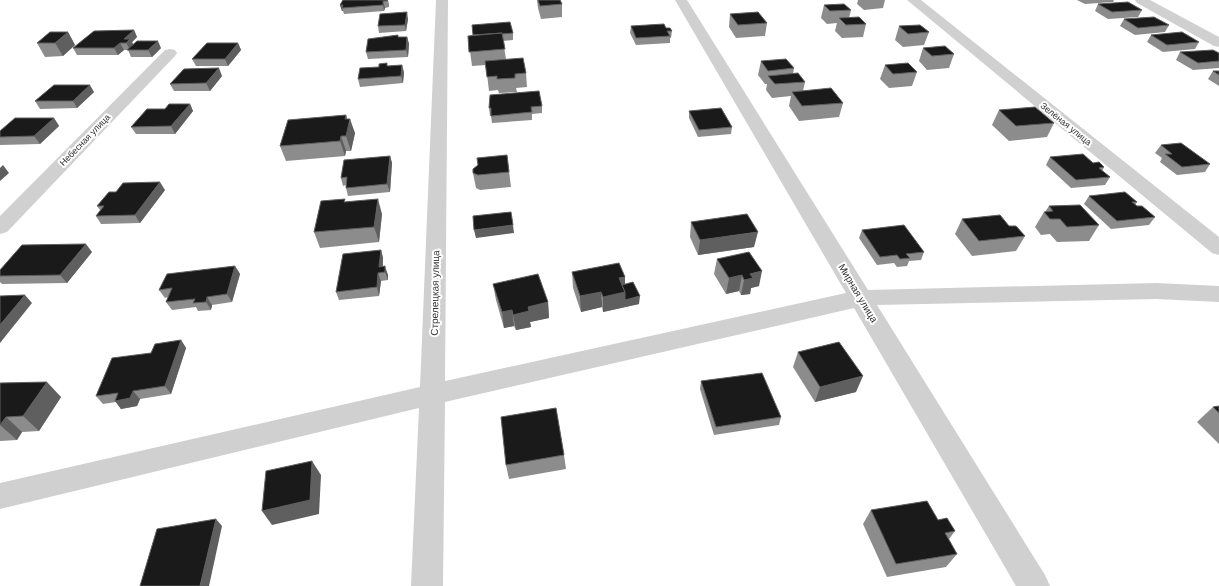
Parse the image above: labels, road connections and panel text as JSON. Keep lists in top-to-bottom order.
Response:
{
  "streets": {
    "street": [
      "Зелёная улица",
      "Небесная улица",
      "Стрелецкая улица",
      "Мирная улица"
    ]
  }
}
